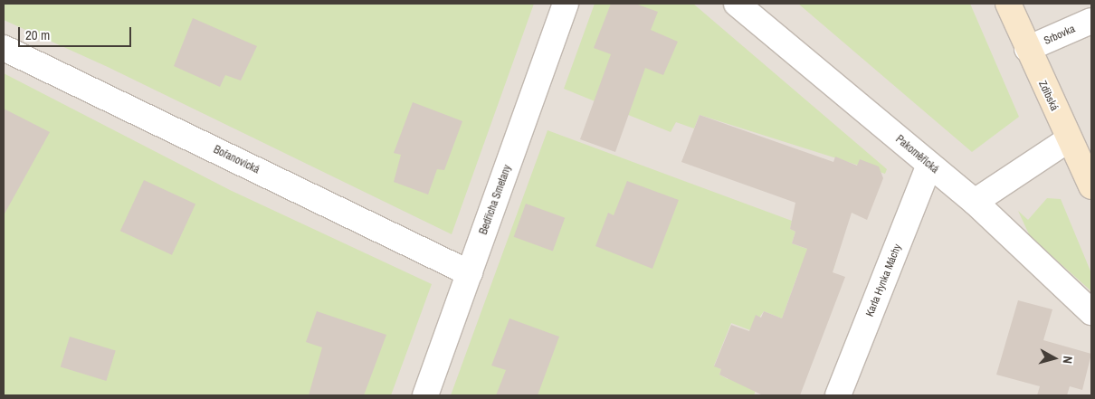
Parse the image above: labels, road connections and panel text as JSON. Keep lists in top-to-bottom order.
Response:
{
  "streets": {
    "main road": ["Zdibská"],
    "street": [
      "Srbovka",
      "Pakoměřická",
      "Bořanovická",
      "Bedřicha Smetany",
      "Karla Hynka Máchy"
    ]
  },
  "crossings": [
    ["Srbovka", "Zdibská"],
    ["Pakoměřická", "Karla Hynka Máchy"],
    ["Bořanovická", "Bedřicha Smetany"]
  ],
  "scale_bar": "20 m",
  "north": "right"
}
